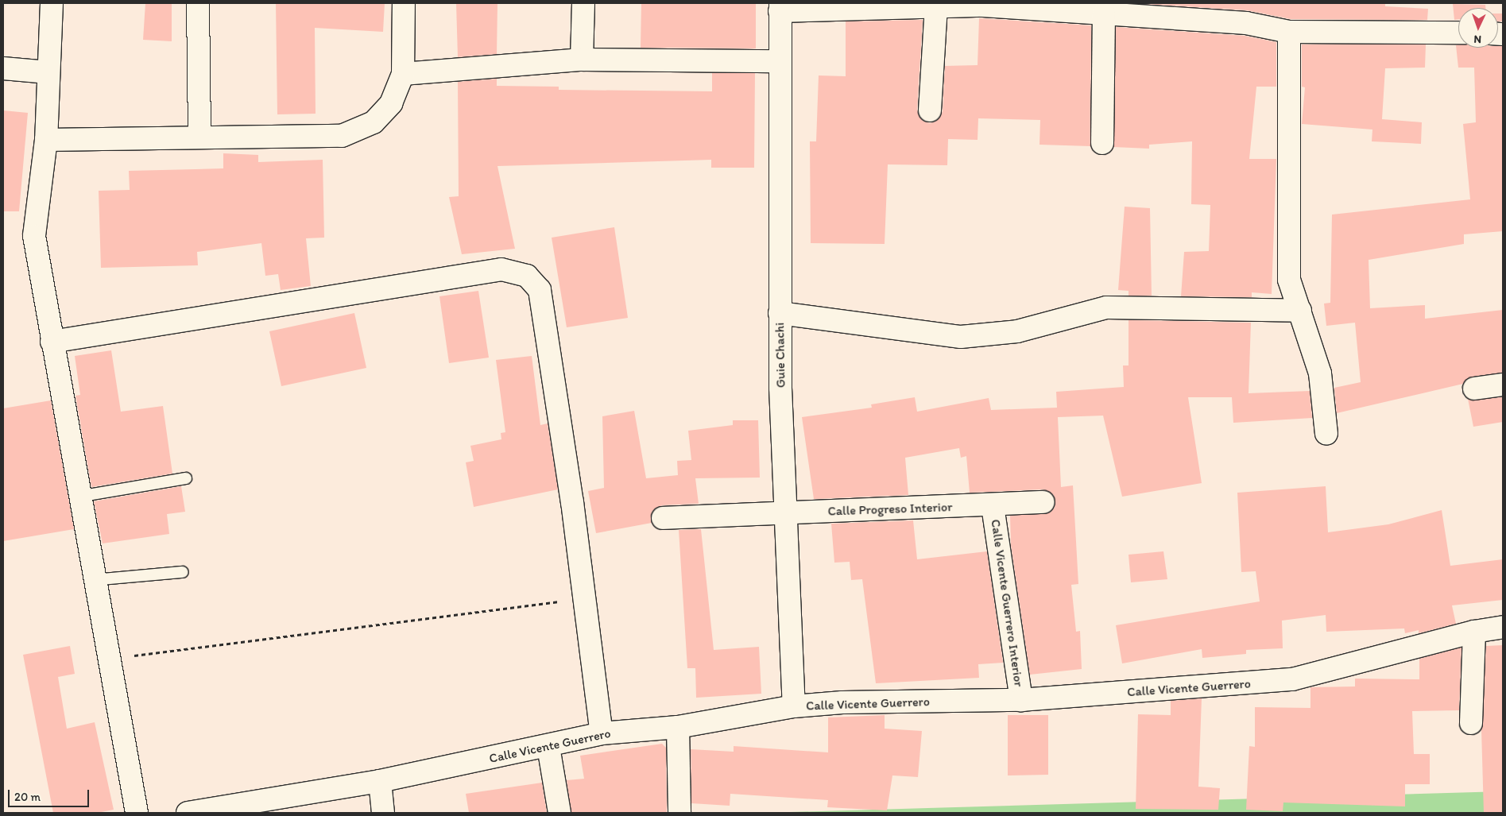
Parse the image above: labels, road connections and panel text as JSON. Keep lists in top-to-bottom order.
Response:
{
  "streets": {
    "street": [
      "Guie Chachi",
      "Calle Progreso Interior",
      "Calle Vicente Guerrero Interior",
      "Calle Vicente Guerrero"
    ]
  },
  "crossings": [
    ["Guie Chachi", "Calle Progreso Interior"],
    ["Guie Chachi", "Calle Vicente Guerrero"],
    ["Calle Progreso Interior", "Calle Vicente Guerrero Interior"],
    ["Calle Vicente Guerrero Interior", "Calle Vicente Guerrero"]
  ],
  "scale_bar": "20 m",
  "north": "bottom"
}
